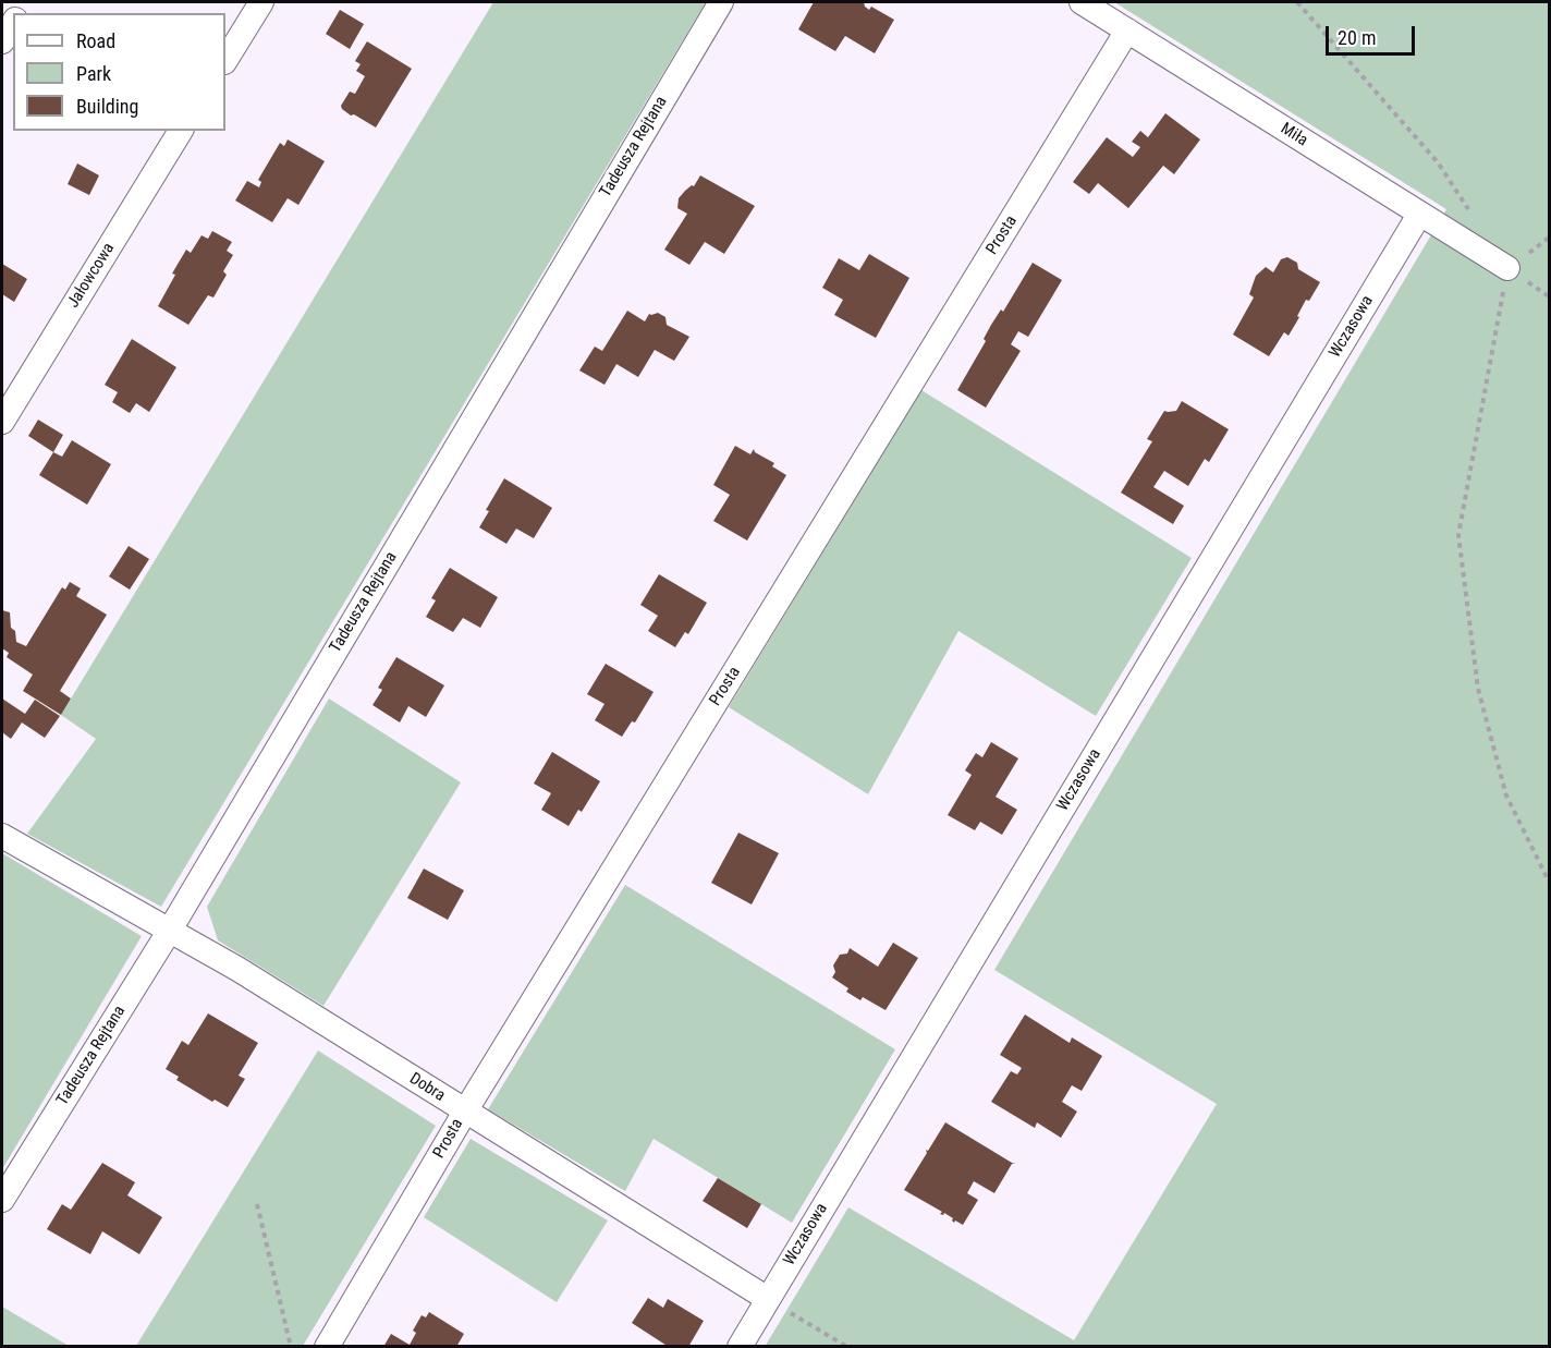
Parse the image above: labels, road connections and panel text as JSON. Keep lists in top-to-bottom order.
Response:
{
  "streets": {
    "street": [
      "Miła",
      "Tadeusza Rejtana",
      "Prosta",
      "Jałowcowa",
      "Wczasowa",
      "Dobra"
    ]
  },
  "crossings": [
    ["Miła", "Prosta"],
    ["Miła", "Wczasowa"],
    ["Tadeusza Rejtana", "Dobra"],
    ["Prosta", "Dobra"],
    ["Wczasowa", "Dobra"]
  ],
  "legend": ["Road", "Park", "Building"],
  "scale_bar": "20 m"
}
